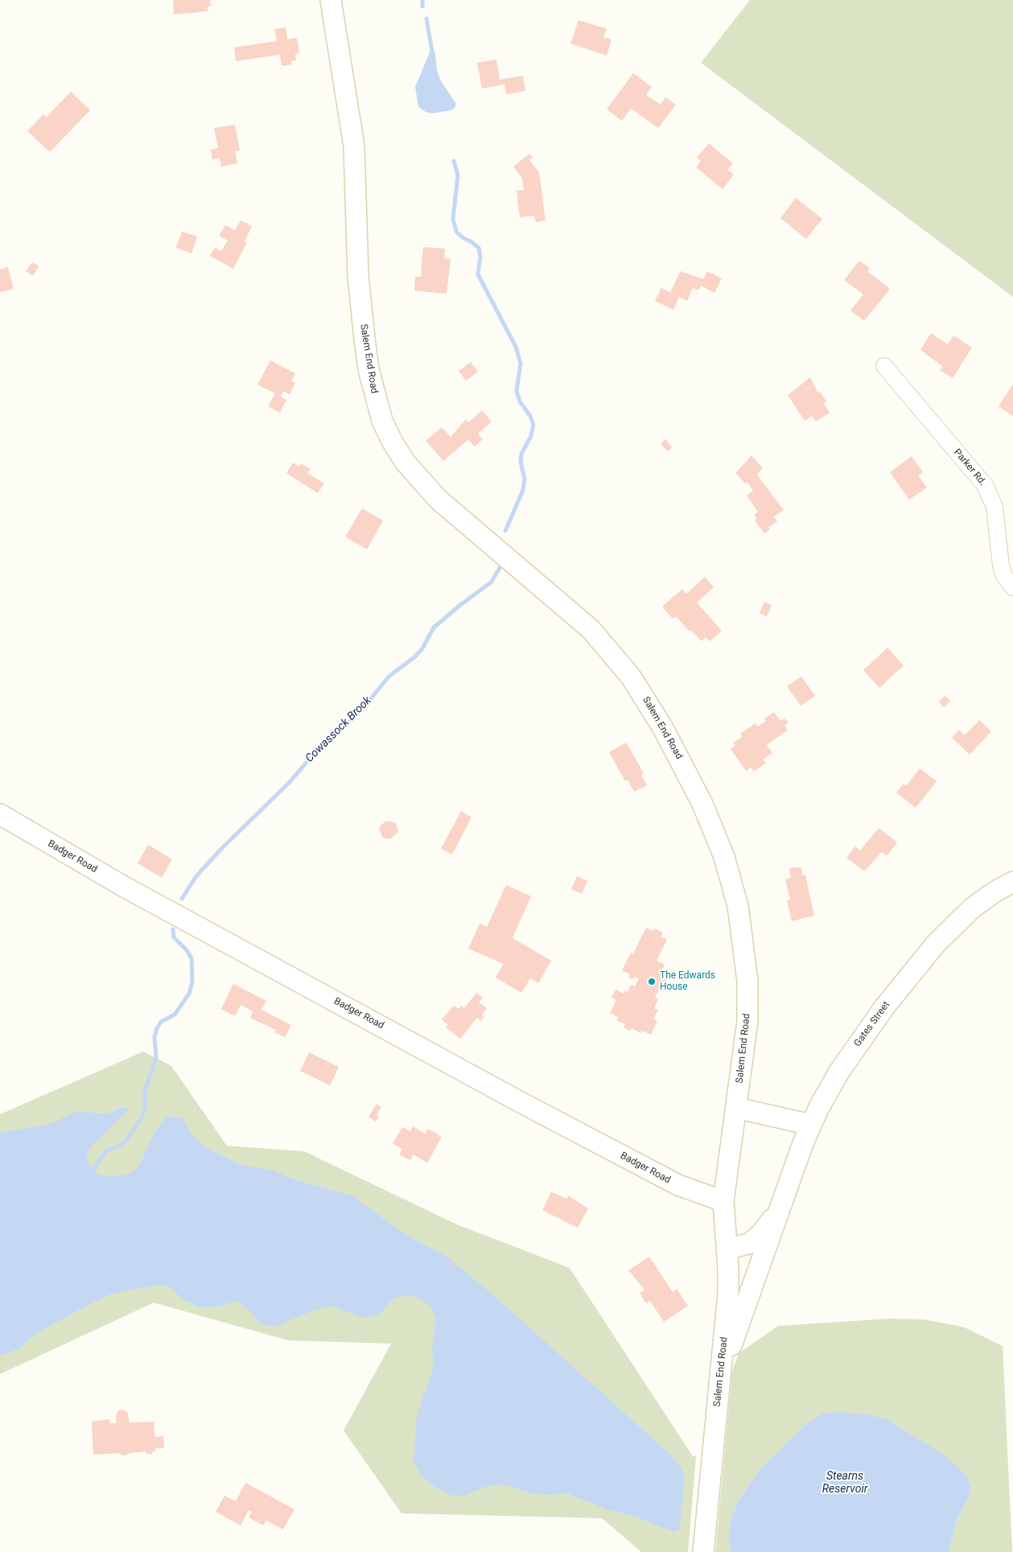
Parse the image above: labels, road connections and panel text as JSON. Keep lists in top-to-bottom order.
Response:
{
  "streets": {
    "street": [
      "Salem End Road",
      "Parker Rd.",
      "Badger Road",
      "Gates Street"
    ]
  },
  "crossings": [
    ["Salem End Road", "Badger Road"],
    ["Salem End Road", "Gates Street"]
  ],
  "water": ["Cowassock Brook", "Stearns Reservoir"],
  "places": ["The Edwards House"]
}
